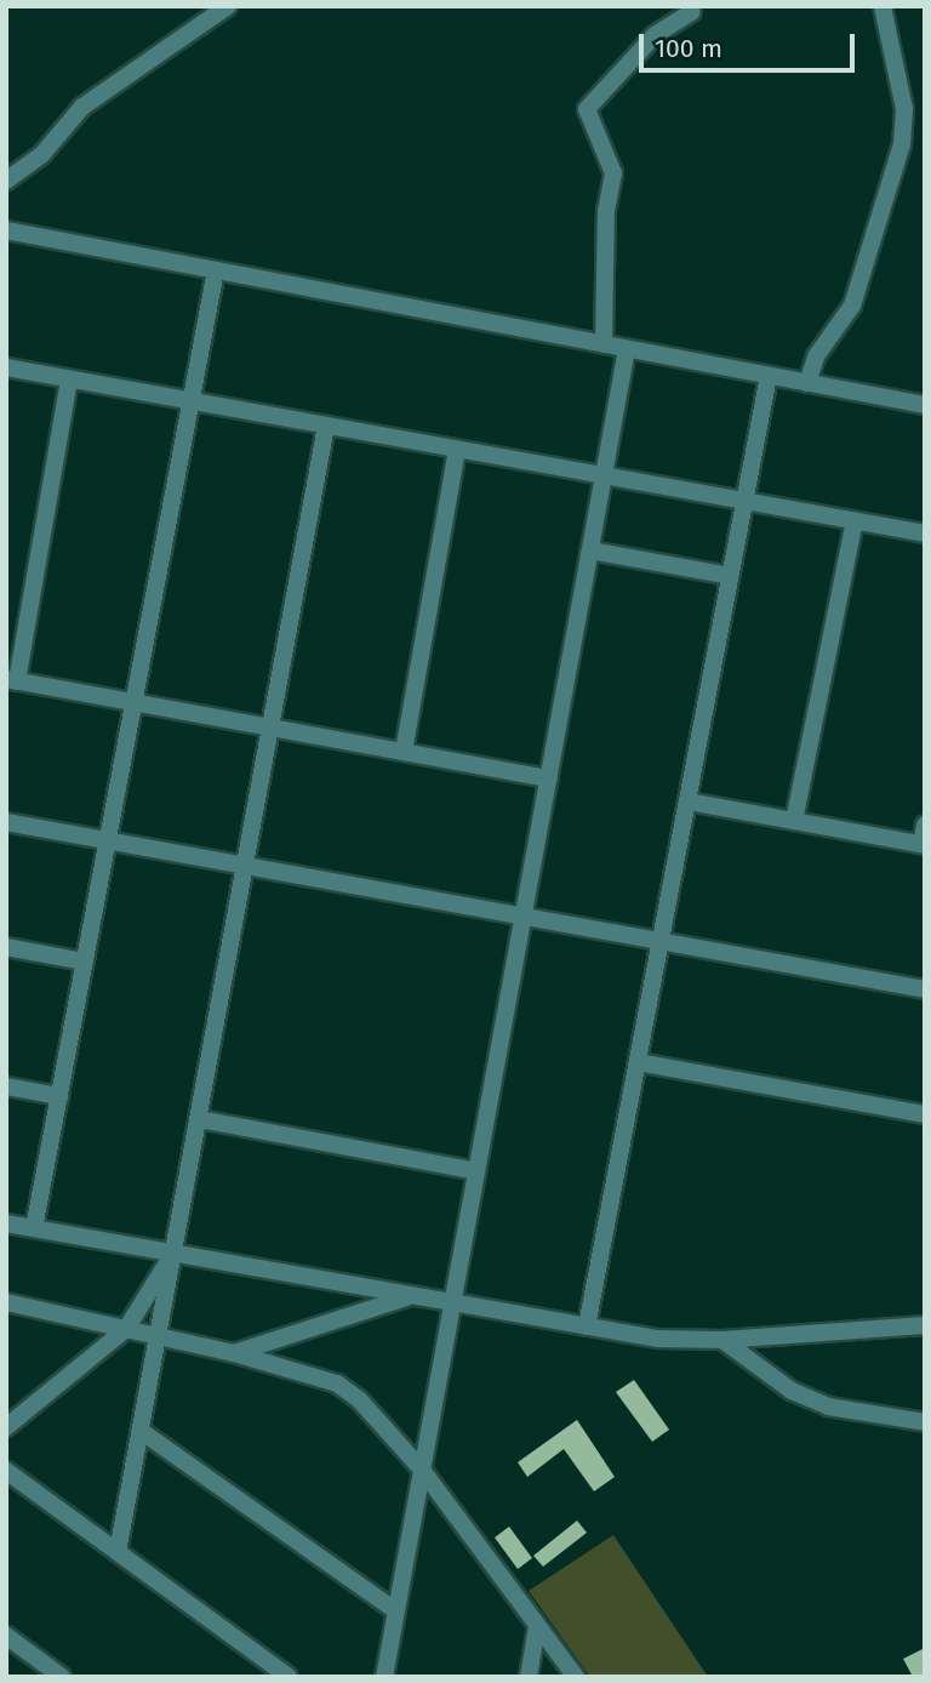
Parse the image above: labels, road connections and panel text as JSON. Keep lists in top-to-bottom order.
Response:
{
  "scale_bar": "100 m"
}
